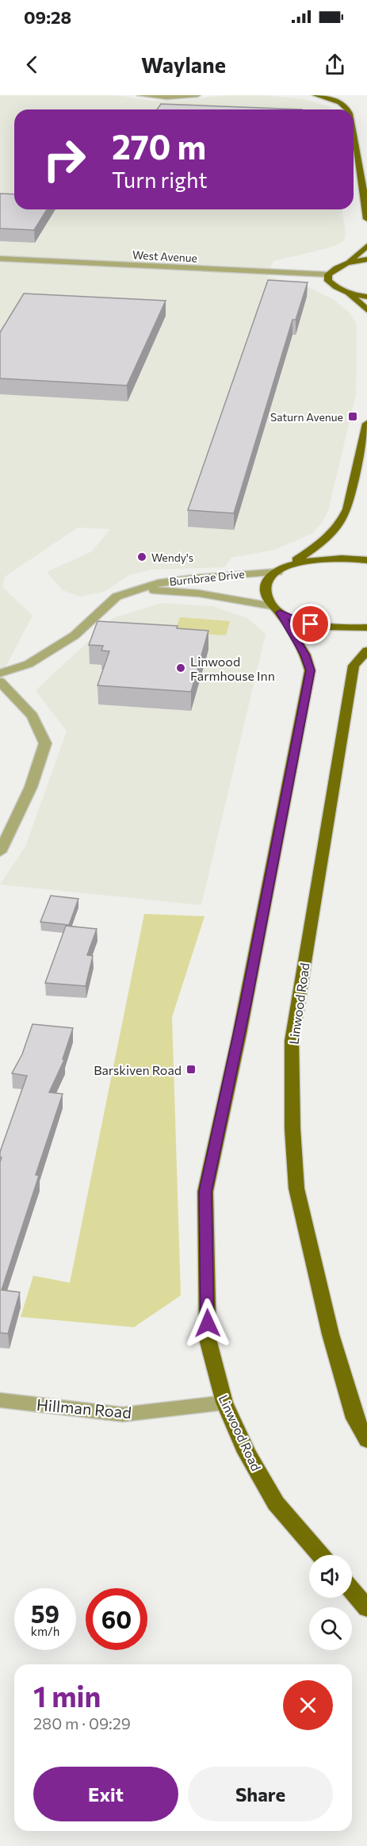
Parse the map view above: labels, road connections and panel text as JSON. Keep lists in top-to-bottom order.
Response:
{
  "streets": {
    "main road": ["Linwood Road"],
    "street": ["West Avenue", "Burnbrae Drive", "Hillman Road"]
  },
  "crossings": [
    ["Burnbrae Drive", "Linwood Road"],
    ["Linwood Road", "Hillman Road"]
  ],
  "places": {
    "transit": ["Saturn Avenue", "Barskiven Road"],
    "other": ["Wendy's", "Linwood Farmhouse Inn"]
  },
  "page": {
    "status": "09:28",
    "header": "Waylane",
    "turn": ["270 m", "Turn right"],
    "speed": "59 km/h",
    "limit": "60",
    "heading": ["1 min", "280 m · 09:29"],
    "buttons": ["Exit", "Share"]
  }
}
